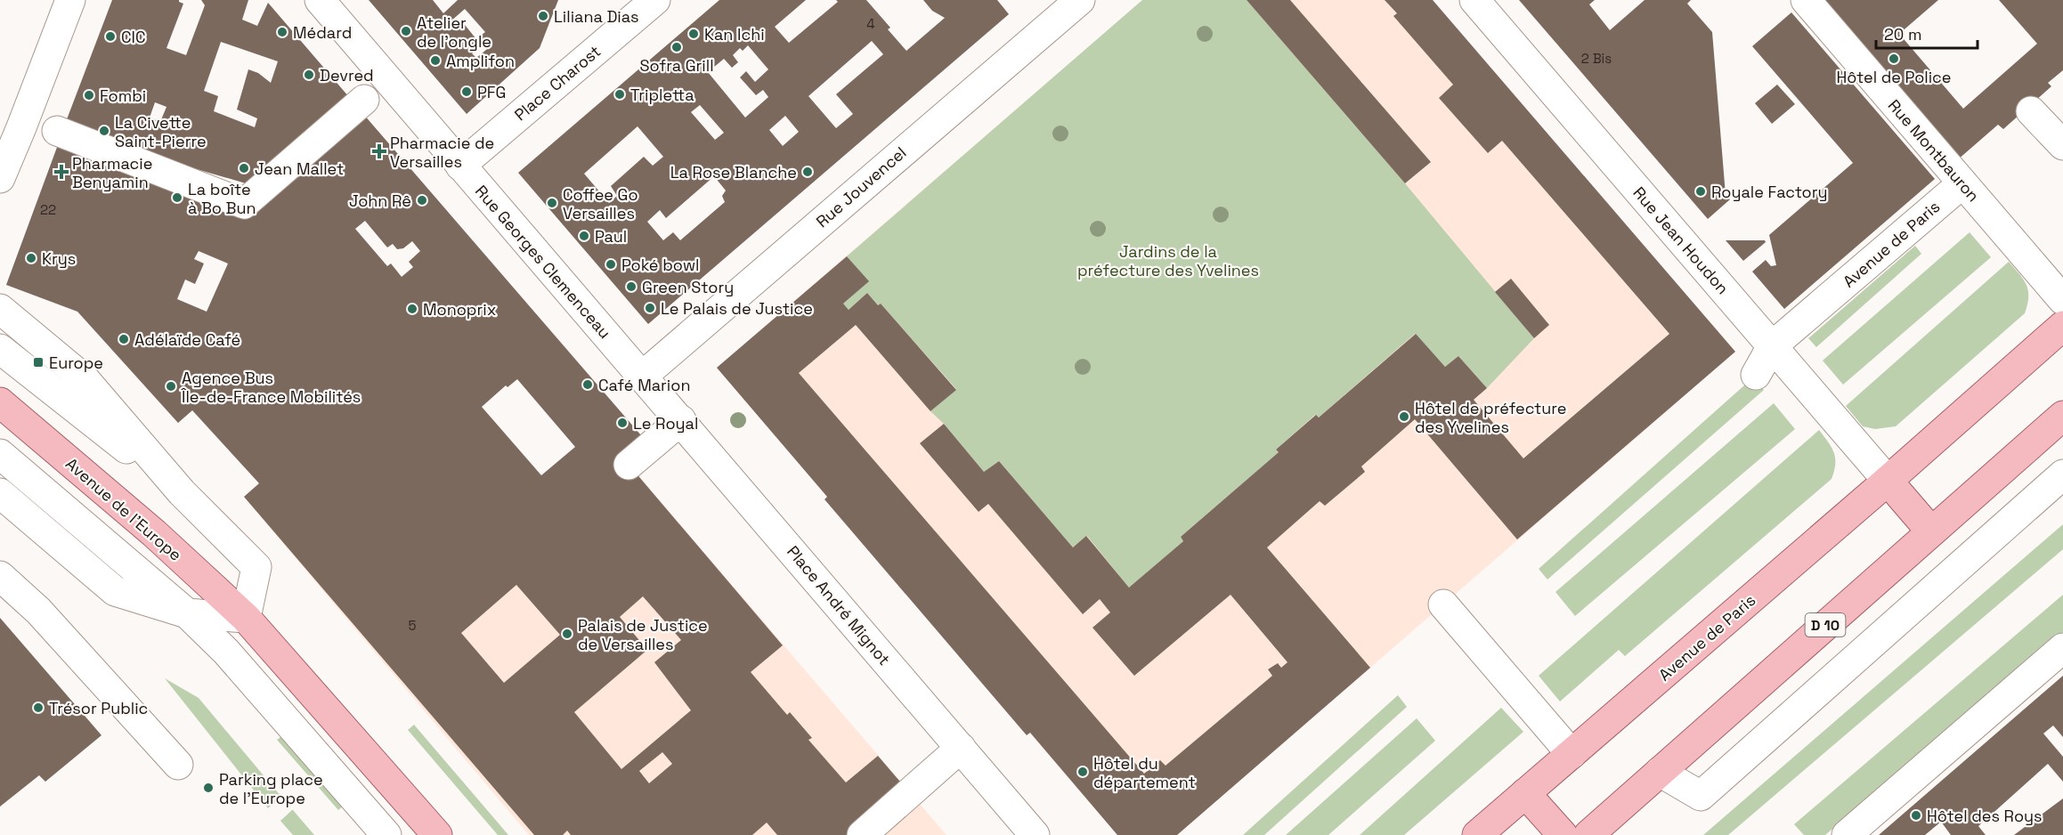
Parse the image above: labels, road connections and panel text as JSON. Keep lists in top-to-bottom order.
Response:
{
  "streets": {
    "main road": ["Avenue de Paris", "Avenue de l'Europe", "D 10"],
    "street": [
      "Place Charost",
      "Rue Montbauron",
      "Rue Jouvencel",
      "Rue Jean Houdon",
      "Rue Georges Clemenceau",
      "Place André Mignot"
    ]
  },
  "crossings": [
    ["Place Charost", "Rue Georges Clemenceau"],
    ["Rue Montbauron", "Avenue de Paris"],
    ["Rue Jouvencel", "Rue Georges Clemenceau"],
    ["Rue Jouvencel", "Place André Mignot"],
    ["Rue Jean Houdon", "Avenue de Paris"],
    ["Rue Georges Clemenceau", "Place André Mignot"]
  ],
  "parks": ["Jardins de la préfecture des Yvelines"],
  "places": {
    "other": [
      "Liliana Dias",
      "Atelier de l'ongle",
      "Médard",
      "Kan Ichi",
      "CIC",
      "Sofra Grill",
      "Hôtel de Police",
      "Amplifon",
      "Devred",
      "PFG",
      "Tripletta",
      "Fombi",
      "La Civette Saint-Pierre",
      "Jean Mallet",
      "La Rose Blanche",
      "Royale Factory",
      "La boîte à Bo Bun",
      "John Rê",
      "Coffee Go Versailles",
      "Paul",
      "Krys",
      "Poké bowl",
      "Green Story",
      "Le Palais de Justice",
      "Monoprix",
      "Adélaïde Café",
      "Café Marion",
      "Agence Bus Île-de-France Mobilités",
      "Hôtel de préfecture des Yvelines",
      "Le Royal",
      "Palais de Justice de Versailles",
      "Trésor Public",
      "Hôtel du département",
      "Parking place de l'Europe",
      "Hôtel des Roys"
    ],
    "health": ["Pharmacie de Versailles", "Pharmacie Benyamin"],
    "transit": ["Europe"]
  },
  "house_numbers": [
    "4",
    "2 Bis",
    "22",
    "5"
  ],
  "scale_bar": "20 m"
}
